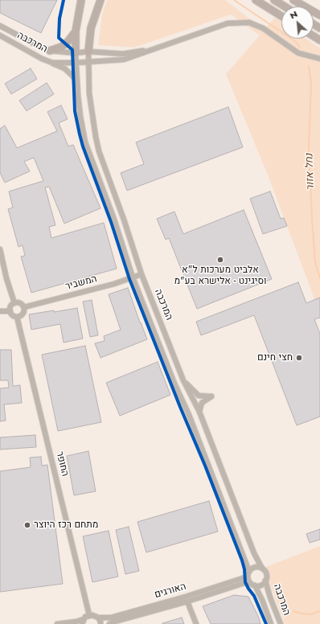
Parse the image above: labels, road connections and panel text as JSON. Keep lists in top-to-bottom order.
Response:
{
  "streets": {
    "street": [
      "המרכבה",
      "המשביר",
      "החופר",
      "האורגים"
    ]
  },
  "crossings": [
    ["המרכבה", "המשביר"],
    ["המרכבה", "האורגים"],
    ["המשביר", "החופר"],
    ["החופר", "האורגים"]
  ],
  "water": ["נחל אזור"],
  "places": ["אלביט מערכות ל\"א וסיגינט - אלישרא בע\"מ", "חצי חינם", "מתחם רכז היוצר"],
  "north": "top left"
}
